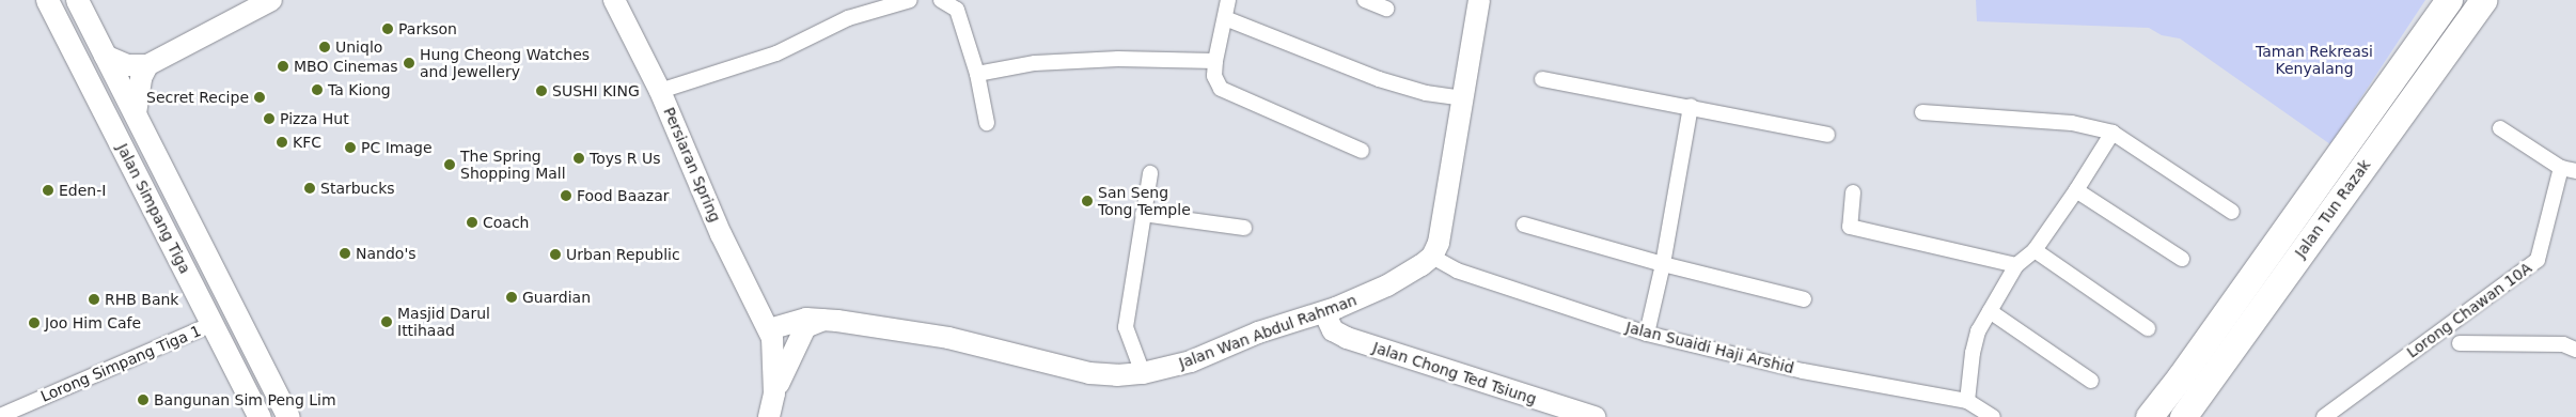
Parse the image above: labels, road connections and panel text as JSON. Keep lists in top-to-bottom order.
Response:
{
  "streets": {
    "highway": ["Jalan Tun Razak"],
    "main road": ["Jalan Simpang Tiga"],
    "street": [
      "Persiaran Spring",
      "Lorong Chawan 10A",
      "Jalan Wan Abdul Rahman",
      "Jalan Suaidi Haji Arshid",
      "Lorong Simpang Tiga 1",
      "Jalan Chong Ted Tsiung"
    ]
  },
  "crossings": [
    ["Persiaran Spring", "Jalan Wan Abdul Rahman"],
    ["Jalan Simpang Tiga", "Lorong Simpang Tiga 1"],
    ["Jalan Wan Abdul Rahman", "Jalan Suaidi Haji Arshid"],
    ["Jalan Wan Abdul Rahman", "Jalan Chong Ted Tsiung"]
  ],
  "parks": ["Taman Rekreasi Kenyalang"],
  "places": [
    "Parkson",
    "Uniqlo",
    "Hung Cheong Watches and Jewellery",
    "MBO Cinemas",
    "Ta Kiong",
    "SUSHI KING",
    "Secret Recipe",
    "Pizza Hut",
    "KFC",
    "PC Image",
    "Toys R Us",
    "The Spring Shopping Mall",
    "Starbucks",
    "Eden-I",
    "Food Baazar",
    "San Seng Tong Temple",
    "Coach",
    "Nando's",
    "Urban Republic",
    "Guardian",
    "RHB Bank",
    "Masjid Darul Ittihaad",
    "Joo Him Cafe",
    "Bangunan Sim Peng Lim"
  ]
}
